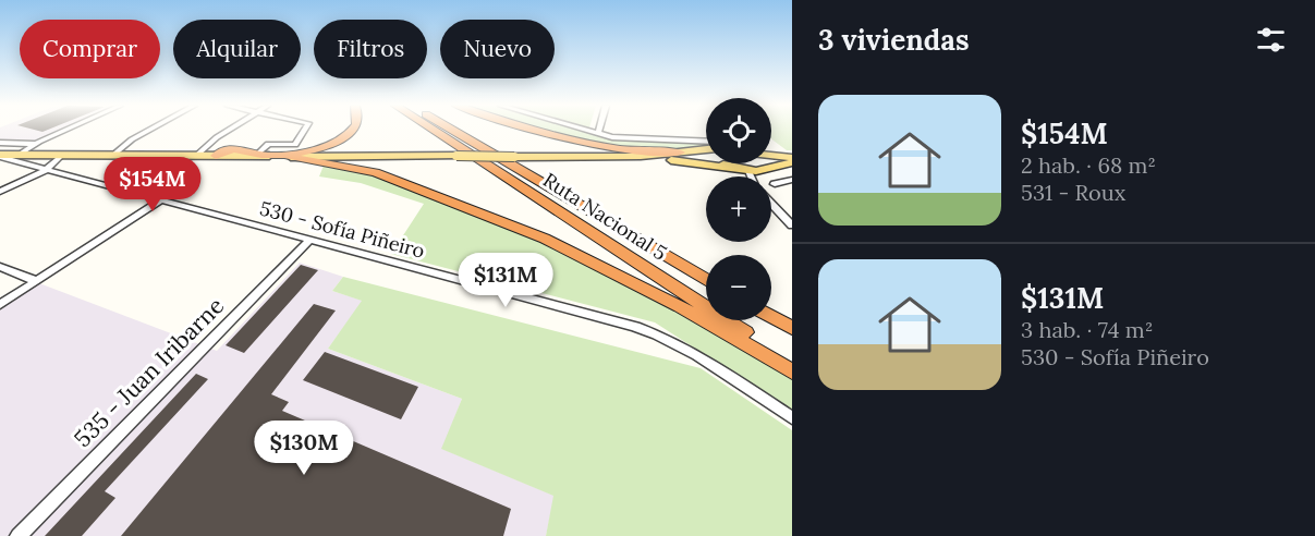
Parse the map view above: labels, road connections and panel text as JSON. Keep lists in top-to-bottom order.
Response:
{
  "streets": {
    "highway": ["Ruta Nacional 5"],
    "street": ["530 - Sofía Piñeiro", "535 - Juan Iribarne"]
  },
  "crossings": [
    ["530 - Sofía Piñeiro", "535 - Juan Iribarne"]
  ],
  "page": {
    "heading": "3 viviendas",
    "chip": [
      "Comprar",
      "Alquilar",
      "Filtros",
      "Nuevo"
    ],
    "list": [
      {
        "name": "$154M",
        "note": "2 hab. · 68 m² · 531 - Roux"
      },
      {
        "name": "$131M",
        "note": "3 hab. · 74 m² · 530 - Sofía Piñeiro"
      }
    ],
    "map_buttons": ["+", "−"],
    "price": ["$154M", "$131M", "$130M"]
  }
}
